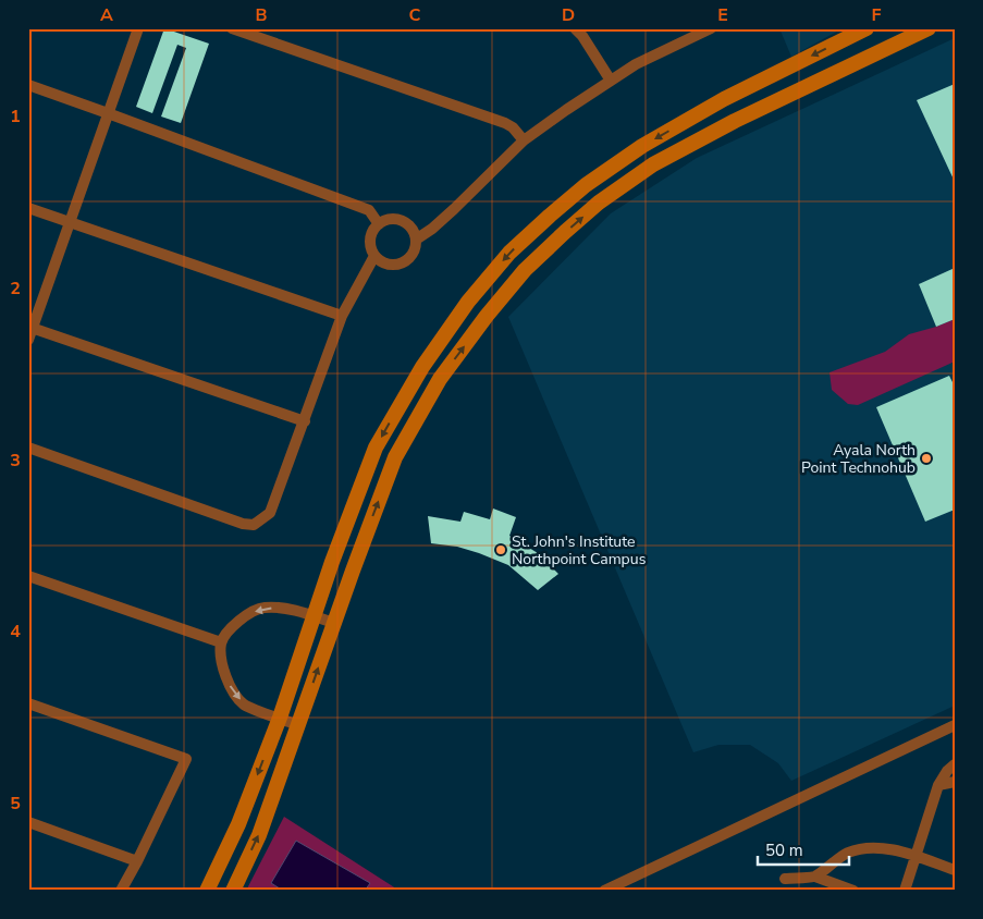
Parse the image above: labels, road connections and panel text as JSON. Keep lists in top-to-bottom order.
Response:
{
  "places": ["Ayala North Point Technohub", "St. John's Institute Northpoint Campus"],
  "scale_bar": "50 m",
  "grid": {
    "columns": [
      "A",
      "B",
      "C",
      "D",
      "E",
      "F"
    ],
    "rows": [
      "1",
      "2",
      "3",
      "4",
      "5"
    ]
  }
}
